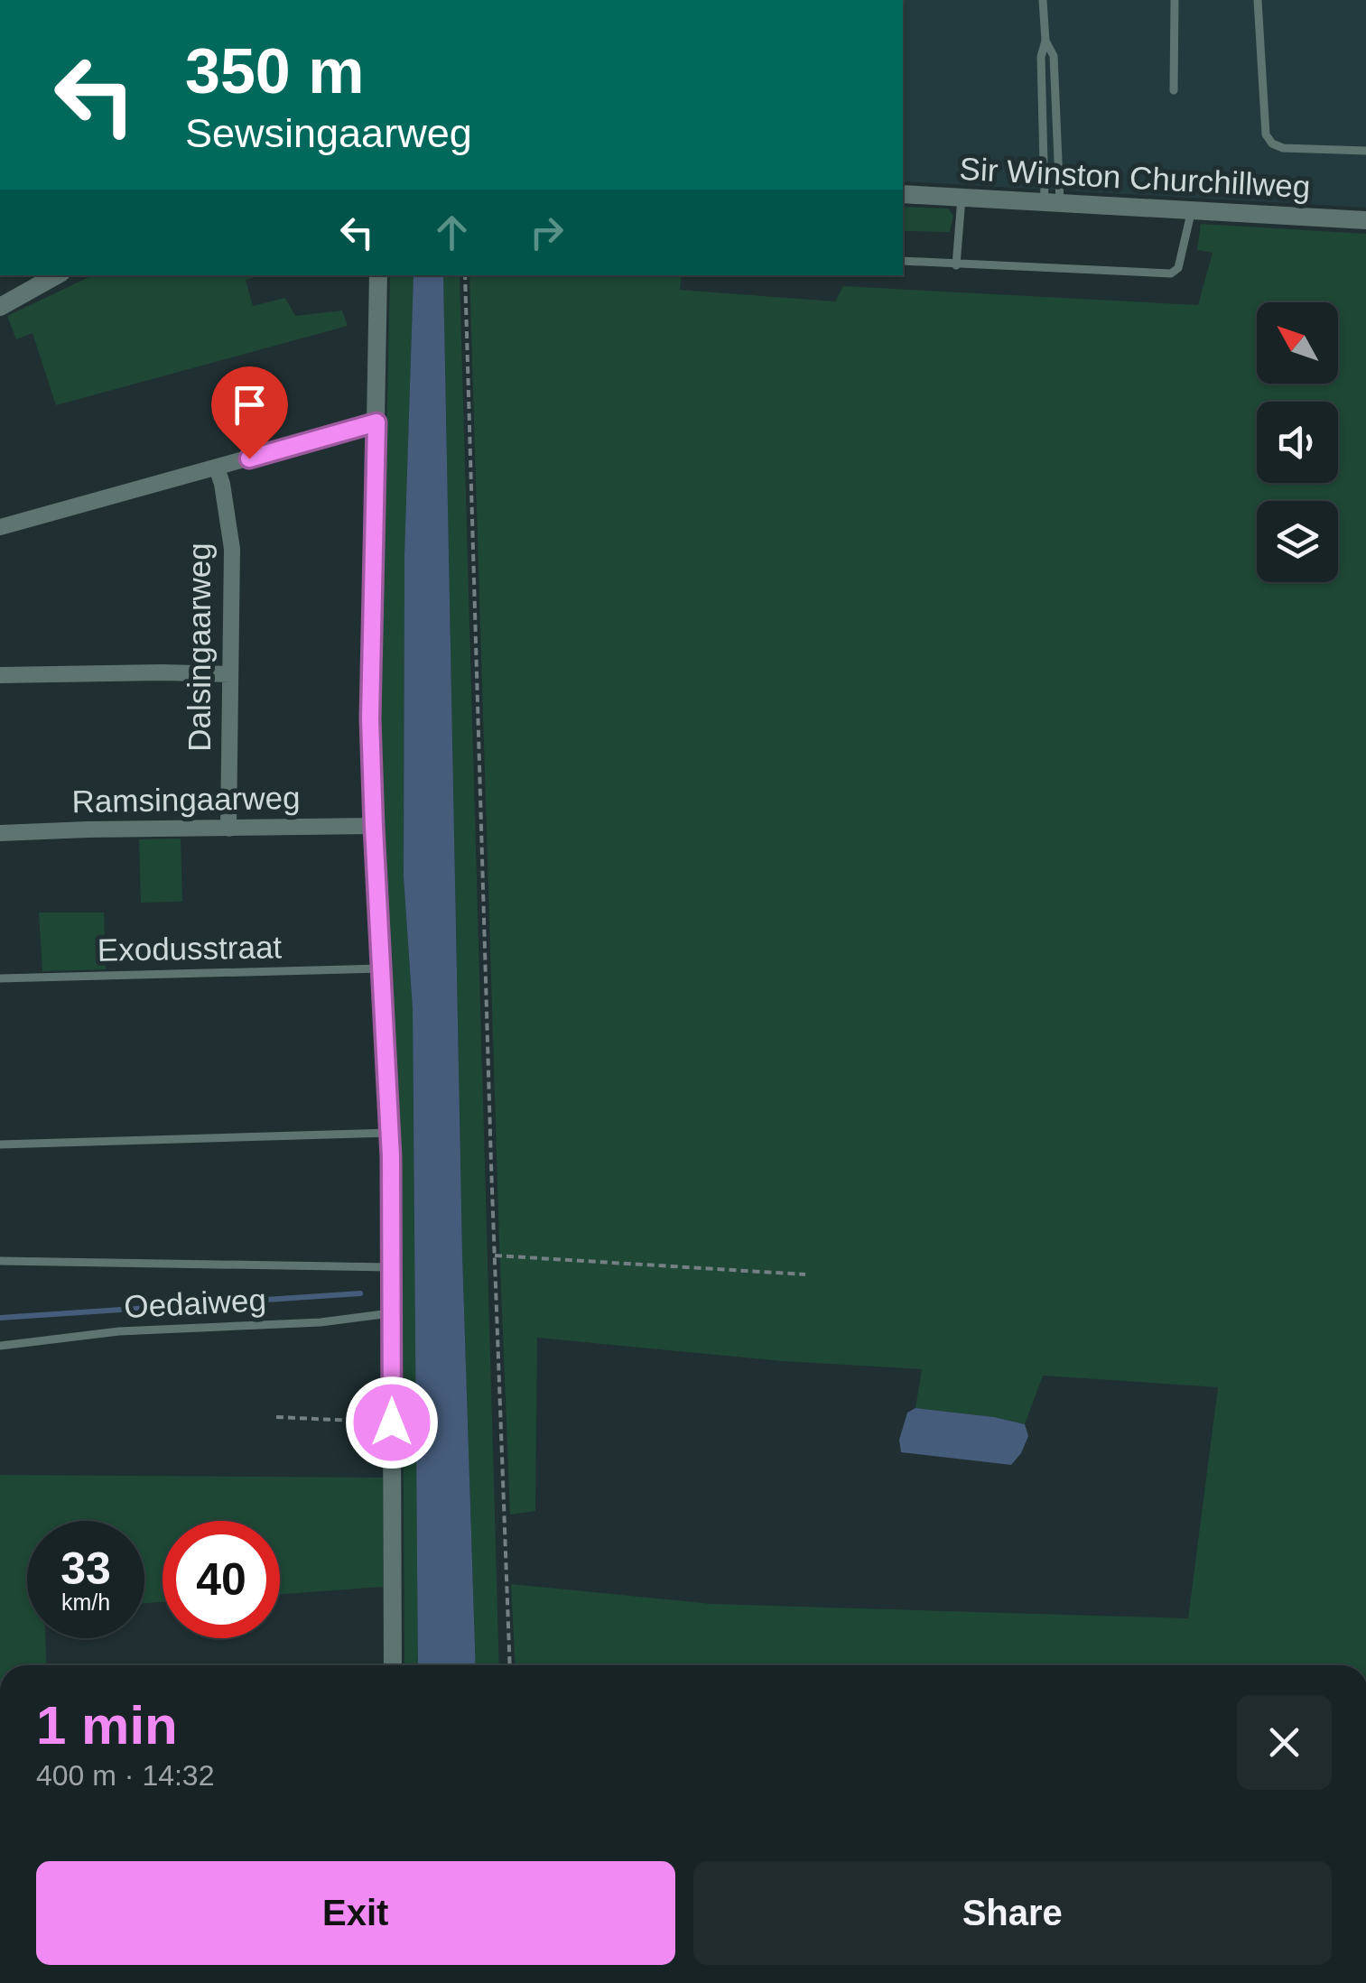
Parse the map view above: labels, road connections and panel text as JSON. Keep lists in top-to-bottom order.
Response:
{
  "streets": {
    "street": ["Sir Winston Churchillweg", "Dalsingaarweg", "Ramsingaarweg"],
    "lane": ["Exodusstraat", "Oedaiweg"]
  },
  "crossings": [
    ["Dalsingaarweg", "Ramsingaarweg"]
  ],
  "north": "top left",
  "page": {
    "turn": ["350 m", "Sewsingaarweg"],
    "speed": "33 km/h",
    "limit": "40",
    "heading": ["1 min", "400 m · 14:32"],
    "buttons": ["Exit", "Share"]
  }
}
